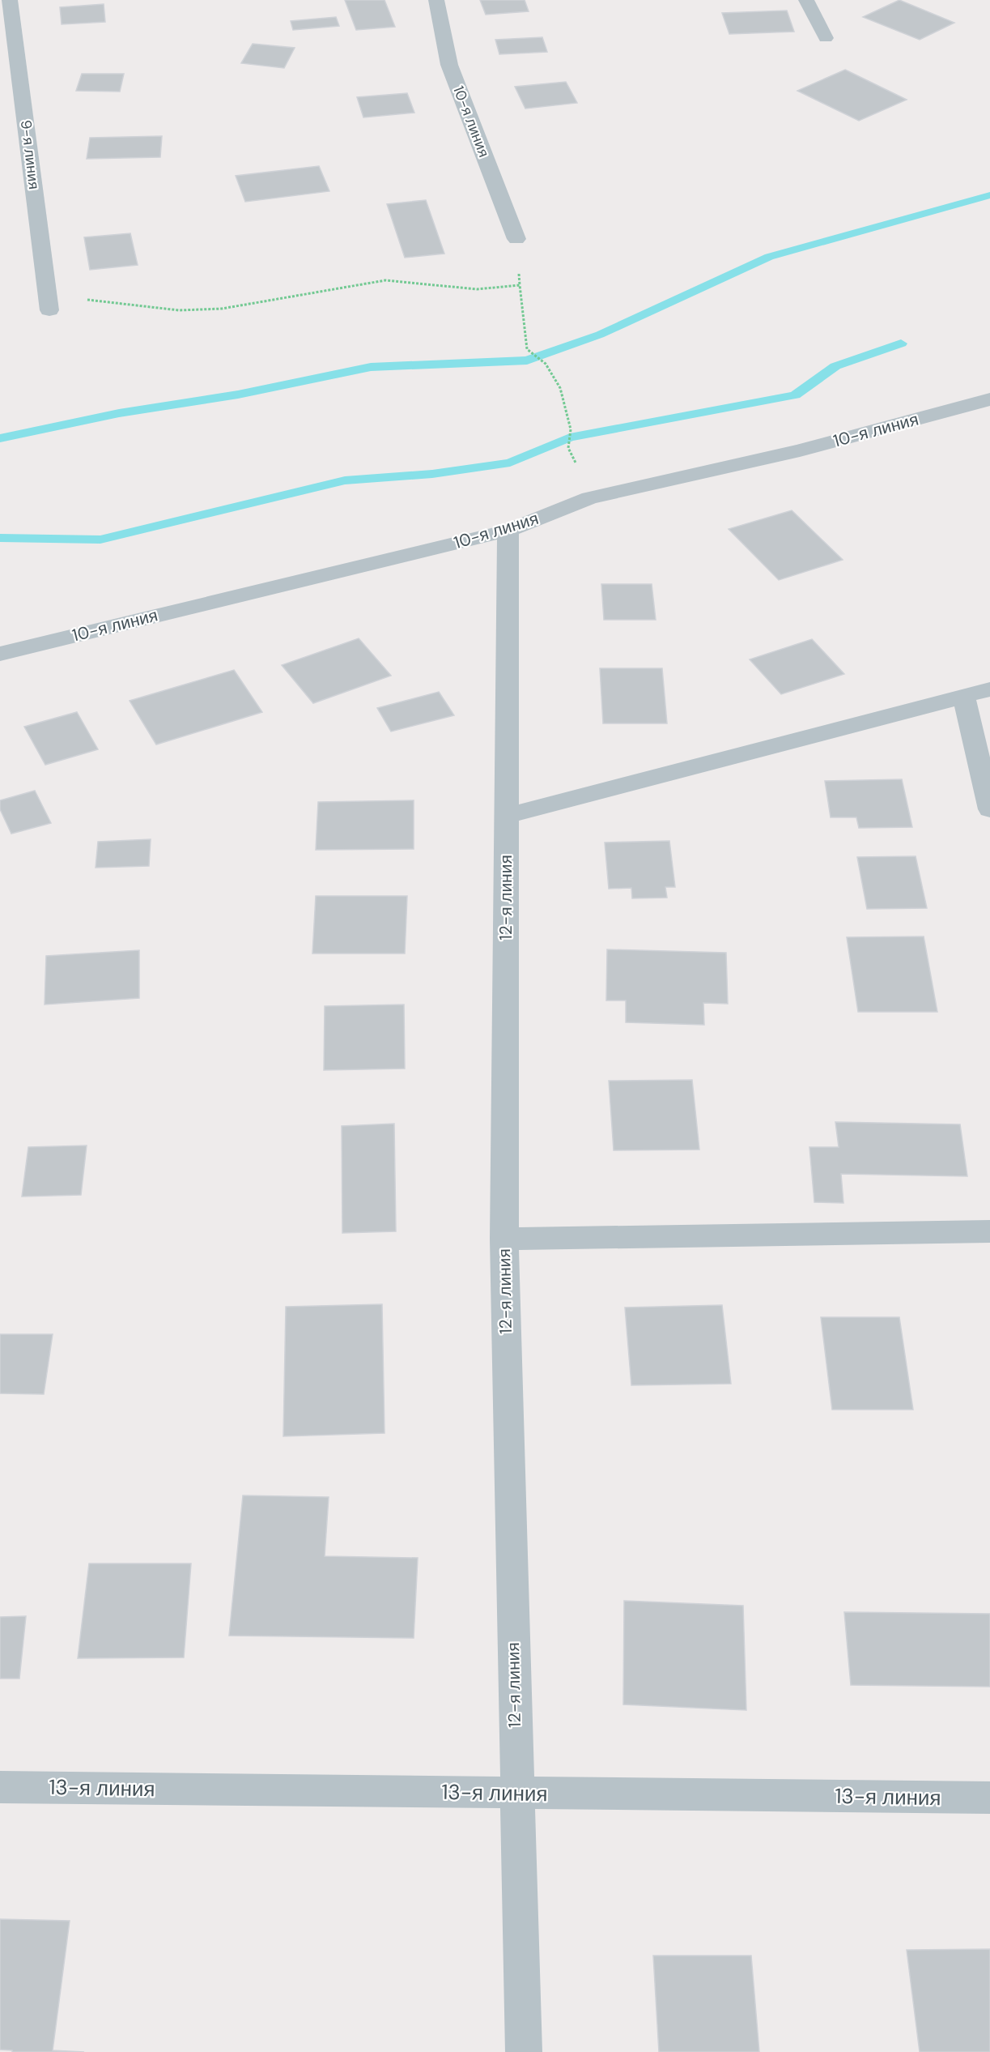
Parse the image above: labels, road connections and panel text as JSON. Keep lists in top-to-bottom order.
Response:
{
  "streets": {
    "street": [
      "10-я линия",
      "9-я линия",
      "12-я линия",
      "13-я линия"
    ]
  },
  "crossings": [
    ["10-я линия", "12-я линия"],
    ["12-я линия", "13-я линия"]
  ]
}
